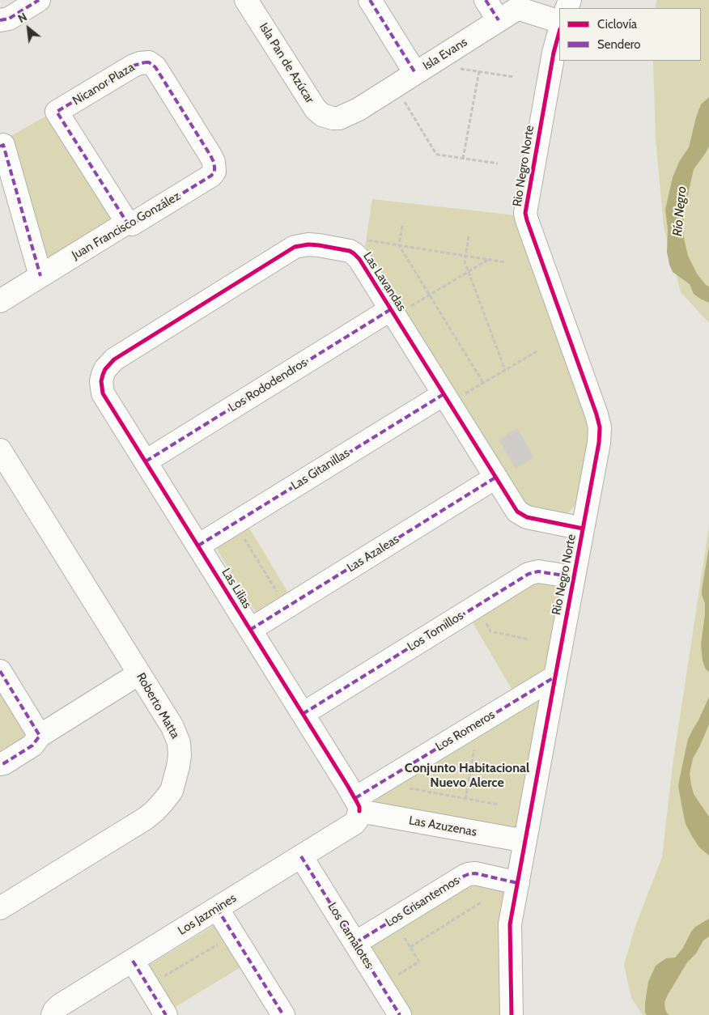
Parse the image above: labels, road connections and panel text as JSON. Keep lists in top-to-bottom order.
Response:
{
  "streets": {
    "street": [
      "Isla Evans",
      "Isla Pan de Azúcar",
      "Nicanor Plaza",
      "Rio Negro Norte",
      "Juan Francisco González",
      "Las Lavandas",
      "Los Rododendros",
      "Las Gitanillas",
      "Las Azaleas",
      "Las Lilias",
      "Los Tomillos",
      "Roberto Matta",
      "Los Romeros",
      "Las Azuzenas",
      "Los Crisantemos",
      "Los Jazmines",
      "Los Camalotes"
    ]
  },
  "crossings": [
    ["Isla Evans", "Isla Pan de Azúcar"],
    ["Nicanor Plaza", "Juan Francisco González"],
    ["Rio Negro Norte", "Las Lavandas"],
    ["Rio Negro Norte", "Los Tomillos"],
    ["Rio Negro Norte", "Los Romeros"],
    ["Rio Negro Norte", "Las Azuzenas"],
    ["Rio Negro Norte", "Los Crisantemos"],
    ["Las Lavandas", "Los Rododendros"],
    ["Las Lavandas", "Las Gitanillas"],
    ["Las Lavandas", "Las Azaleas"],
    ["Las Lavandas", "Las Lilias"],
    ["Los Rododendros", "Las Lilias"],
    ["Las Gitanillas", "Las Lilias"],
    ["Las Azaleas", "Las Lilias"],
    ["Las Lilias", "Los Tomillos"],
    ["Las Lilias", "Los Romeros"],
    ["Las Lilias", "Las Azuzenas"],
    ["Las Lilias", "Los Jazmines"],
    ["Los Romeros", "Las Azuzenas"],
    ["Los Romeros", "Los Jazmines"],
    ["Las Azuzenas", "Los Jazmines"],
    ["Los Crisantemos", "Los Camalotes"],
    ["Los Jazmines", "Los Camalotes"]
  ],
  "districts": ["Conjunto Habitacional Nuevo Alerce"],
  "water": ["Río Negro"],
  "legend": ["Ciclovía", "Sendero"],
  "north": "top left"
}
